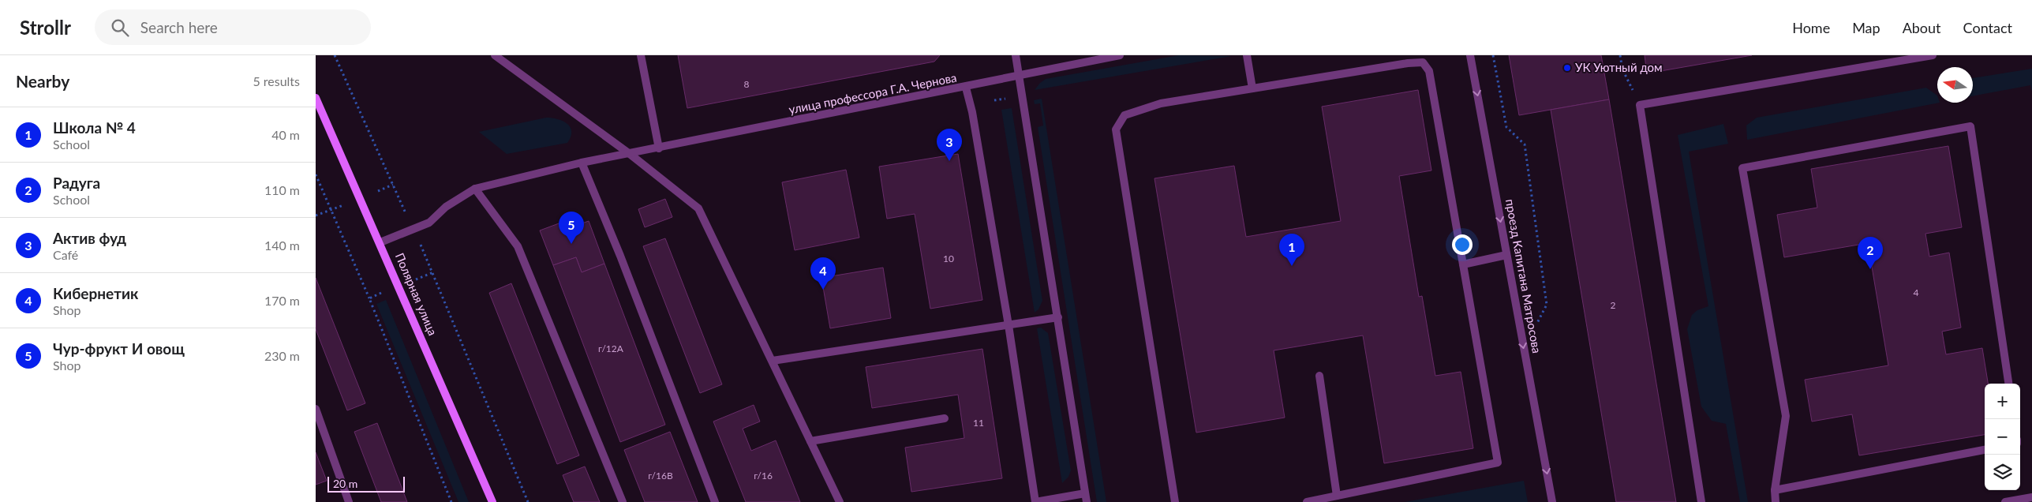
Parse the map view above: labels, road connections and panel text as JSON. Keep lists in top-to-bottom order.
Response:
{
  "streets": {
    "main road": ["Полярная улица"],
    "street": ["улица профессора Г.А. Чернова", "проезд Капитана Матросова"]
  },
  "crossings": [
    ["улица профессора Г.А. Чернова", "Полярная улица"]
  ],
  "one_way": ["проезд Капитана Матросова"],
  "places": ["УК Уютный дом"],
  "house_numbers": [
    "8",
    "10",
    "4",
    "2",
    "г/12А",
    "11",
    "г/16В",
    "г/16"
  ],
  "scale_bar": "20 m",
  "north": "left",
  "page": {
    "header": "Strollr",
    "search": "Search here",
    "nav": [
      "Home",
      "Map",
      "About",
      "Contact"
    ],
    "heading": ["Nearby", "5 results"],
    "list": [
      {
        "mark": "1",
        "name": "Школа № 4",
        "note": "School",
        "value": "40 m"
      },
      {
        "mark": "2",
        "name": "Радуга",
        "note": "School",
        "value": "110 m"
      },
      {
        "mark": "3",
        "name": "Актив фуд",
        "note": "Café",
        "value": "140 m"
      },
      {
        "mark": "4",
        "name": "Кибернетик",
        "note": "Shop",
        "value": "170 m"
      },
      {
        "mark": "5",
        "name": "Чур-фрукт И овощ",
        "note": "Shop",
        "value": "230 m"
      }
    ],
    "pins": [
      "3",
      "5",
      "1",
      "2",
      "4"
    ],
    "map_buttons": ["+", "−"],
    "scale": "20 m"
  }
}
